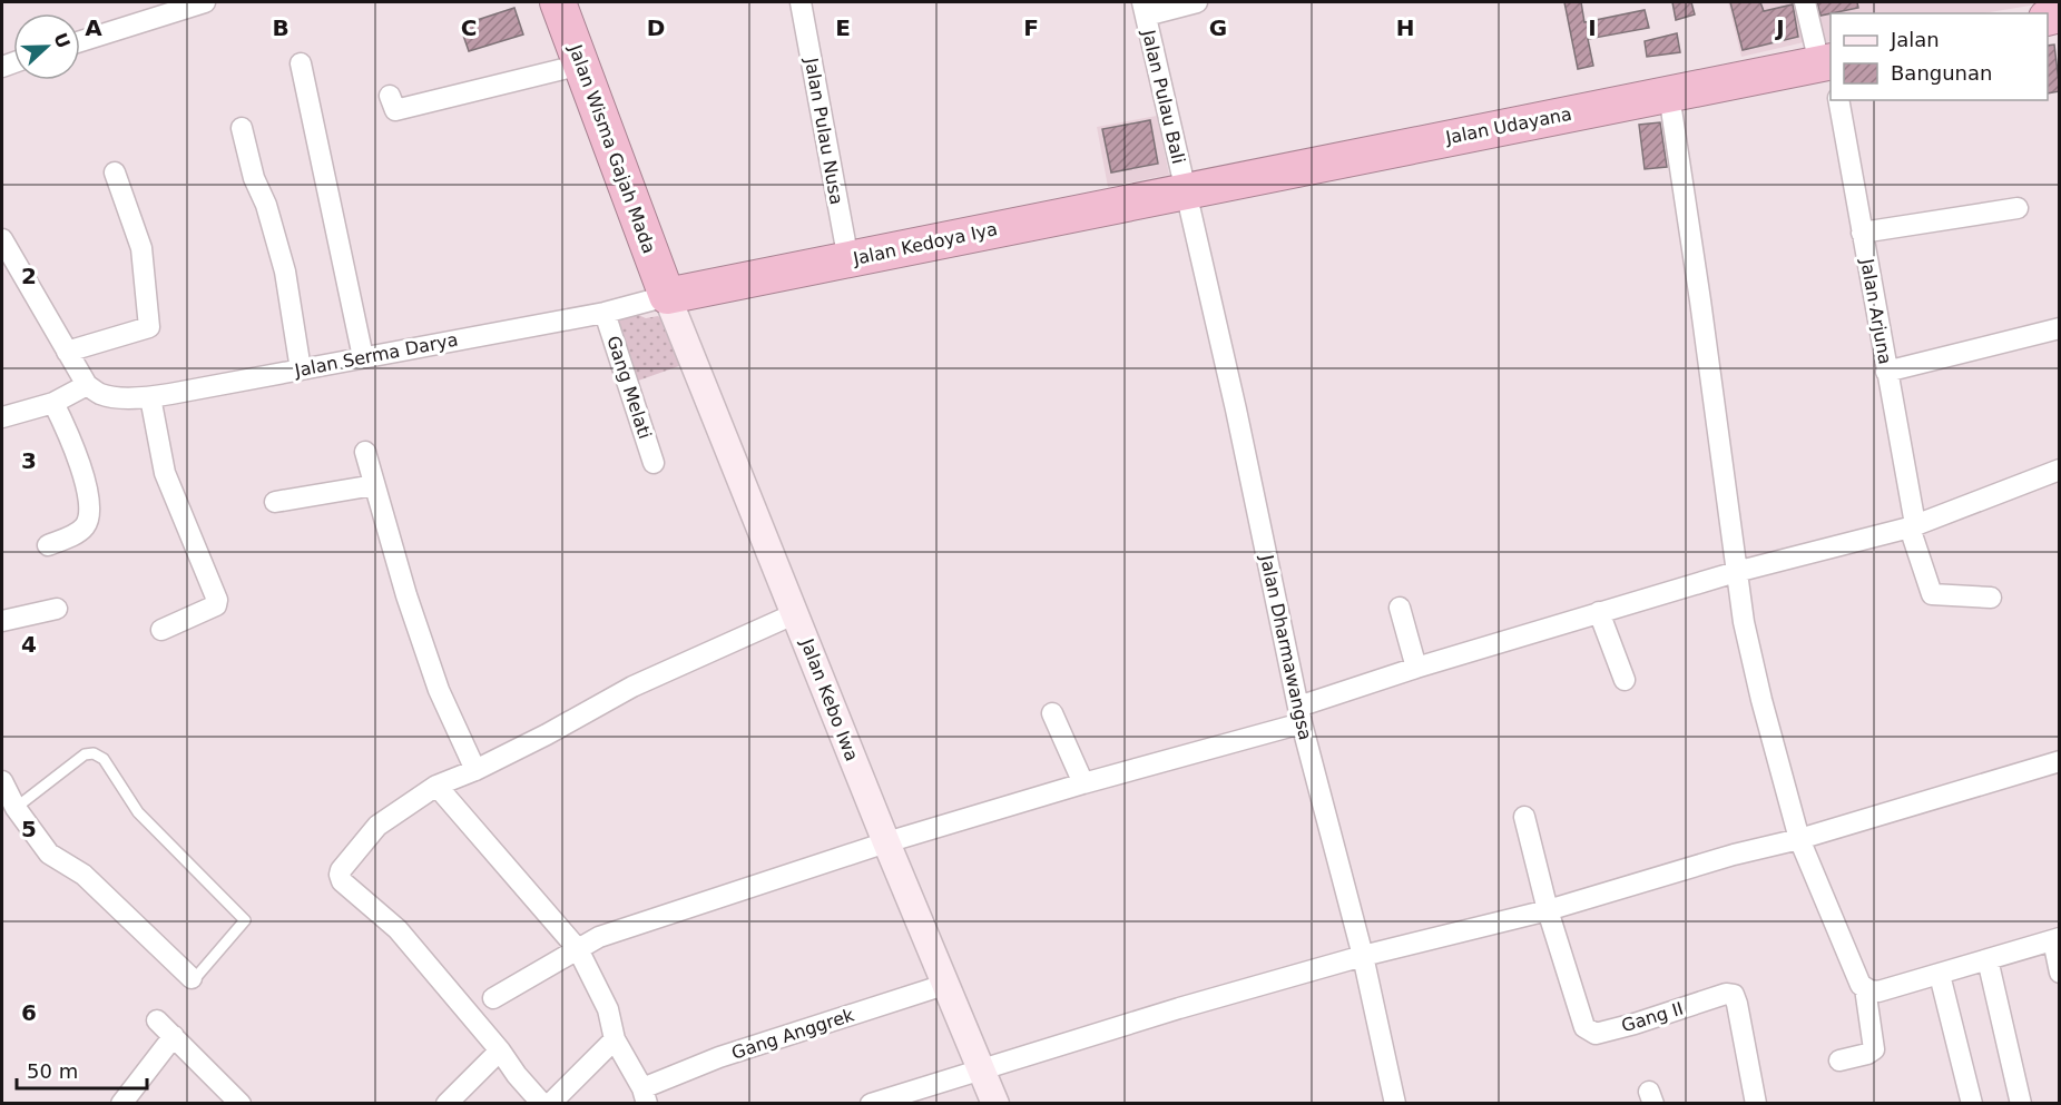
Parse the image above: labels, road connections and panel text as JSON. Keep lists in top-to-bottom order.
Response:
{
  "streets": {
    "highway": ["Jalan Udayana", "Jalan Wisma Gajah Mada", "Jalan Kedoya Iya"],
    "main road": ["Jalan Kebo Iwa"],
    "street": [
      "Jalan Pulau Bali",
      "Jalan Pulau Nusa",
      "Jalan Arjuna",
      "Jalan Serma Darya",
      "Gang Melati",
      "Jalan Dharmawangsa",
      "Gang II",
      "Gang Anggrek"
    ]
  },
  "crossings": [
    ["Jalan Pulau Bali", "Jalan Udayana"],
    ["Jalan Pulau Bali", "Jalan Kedoya Iya"],
    ["Jalan Pulau Bali", "Jalan Dharmawangsa"],
    ["Jalan Udayana", "Jalan Kedoya Iya"],
    ["Jalan Udayana", "Jalan Dharmawangsa"],
    ["Jalan Pulau Nusa", "Jalan Kedoya Iya"],
    ["Jalan Wisma Gajah Mada", "Jalan Kedoya Iya"],
    ["Jalan Wisma Gajah Mada", "Jalan Serma Darya"],
    ["Jalan Wisma Gajah Mada", "Jalan Kebo Iwa"],
    ["Jalan Kedoya Iya", "Jalan Serma Darya"],
    ["Jalan Kedoya Iya", "Jalan Dharmawangsa"],
    ["Jalan Kedoya Iya", "Jalan Kebo Iwa"],
    ["Jalan Serma Darya", "Gang Melati"],
    ["Jalan Serma Darya", "Jalan Kebo Iwa"],
    ["Jalan Kebo Iwa", "Gang Anggrek"]
  ],
  "legend": ["Jalan", "Bangunan"],
  "scale_bar": "50 m",
  "north": "right",
  "grid": {
    "columns": [
      "A",
      "B",
      "C",
      "D",
      "E",
      "F",
      "G",
      "H",
      "I",
      "J"
    ],
    "rows": [
      "2",
      "3",
      "4",
      "5",
      "6"
    ]
  }
}
